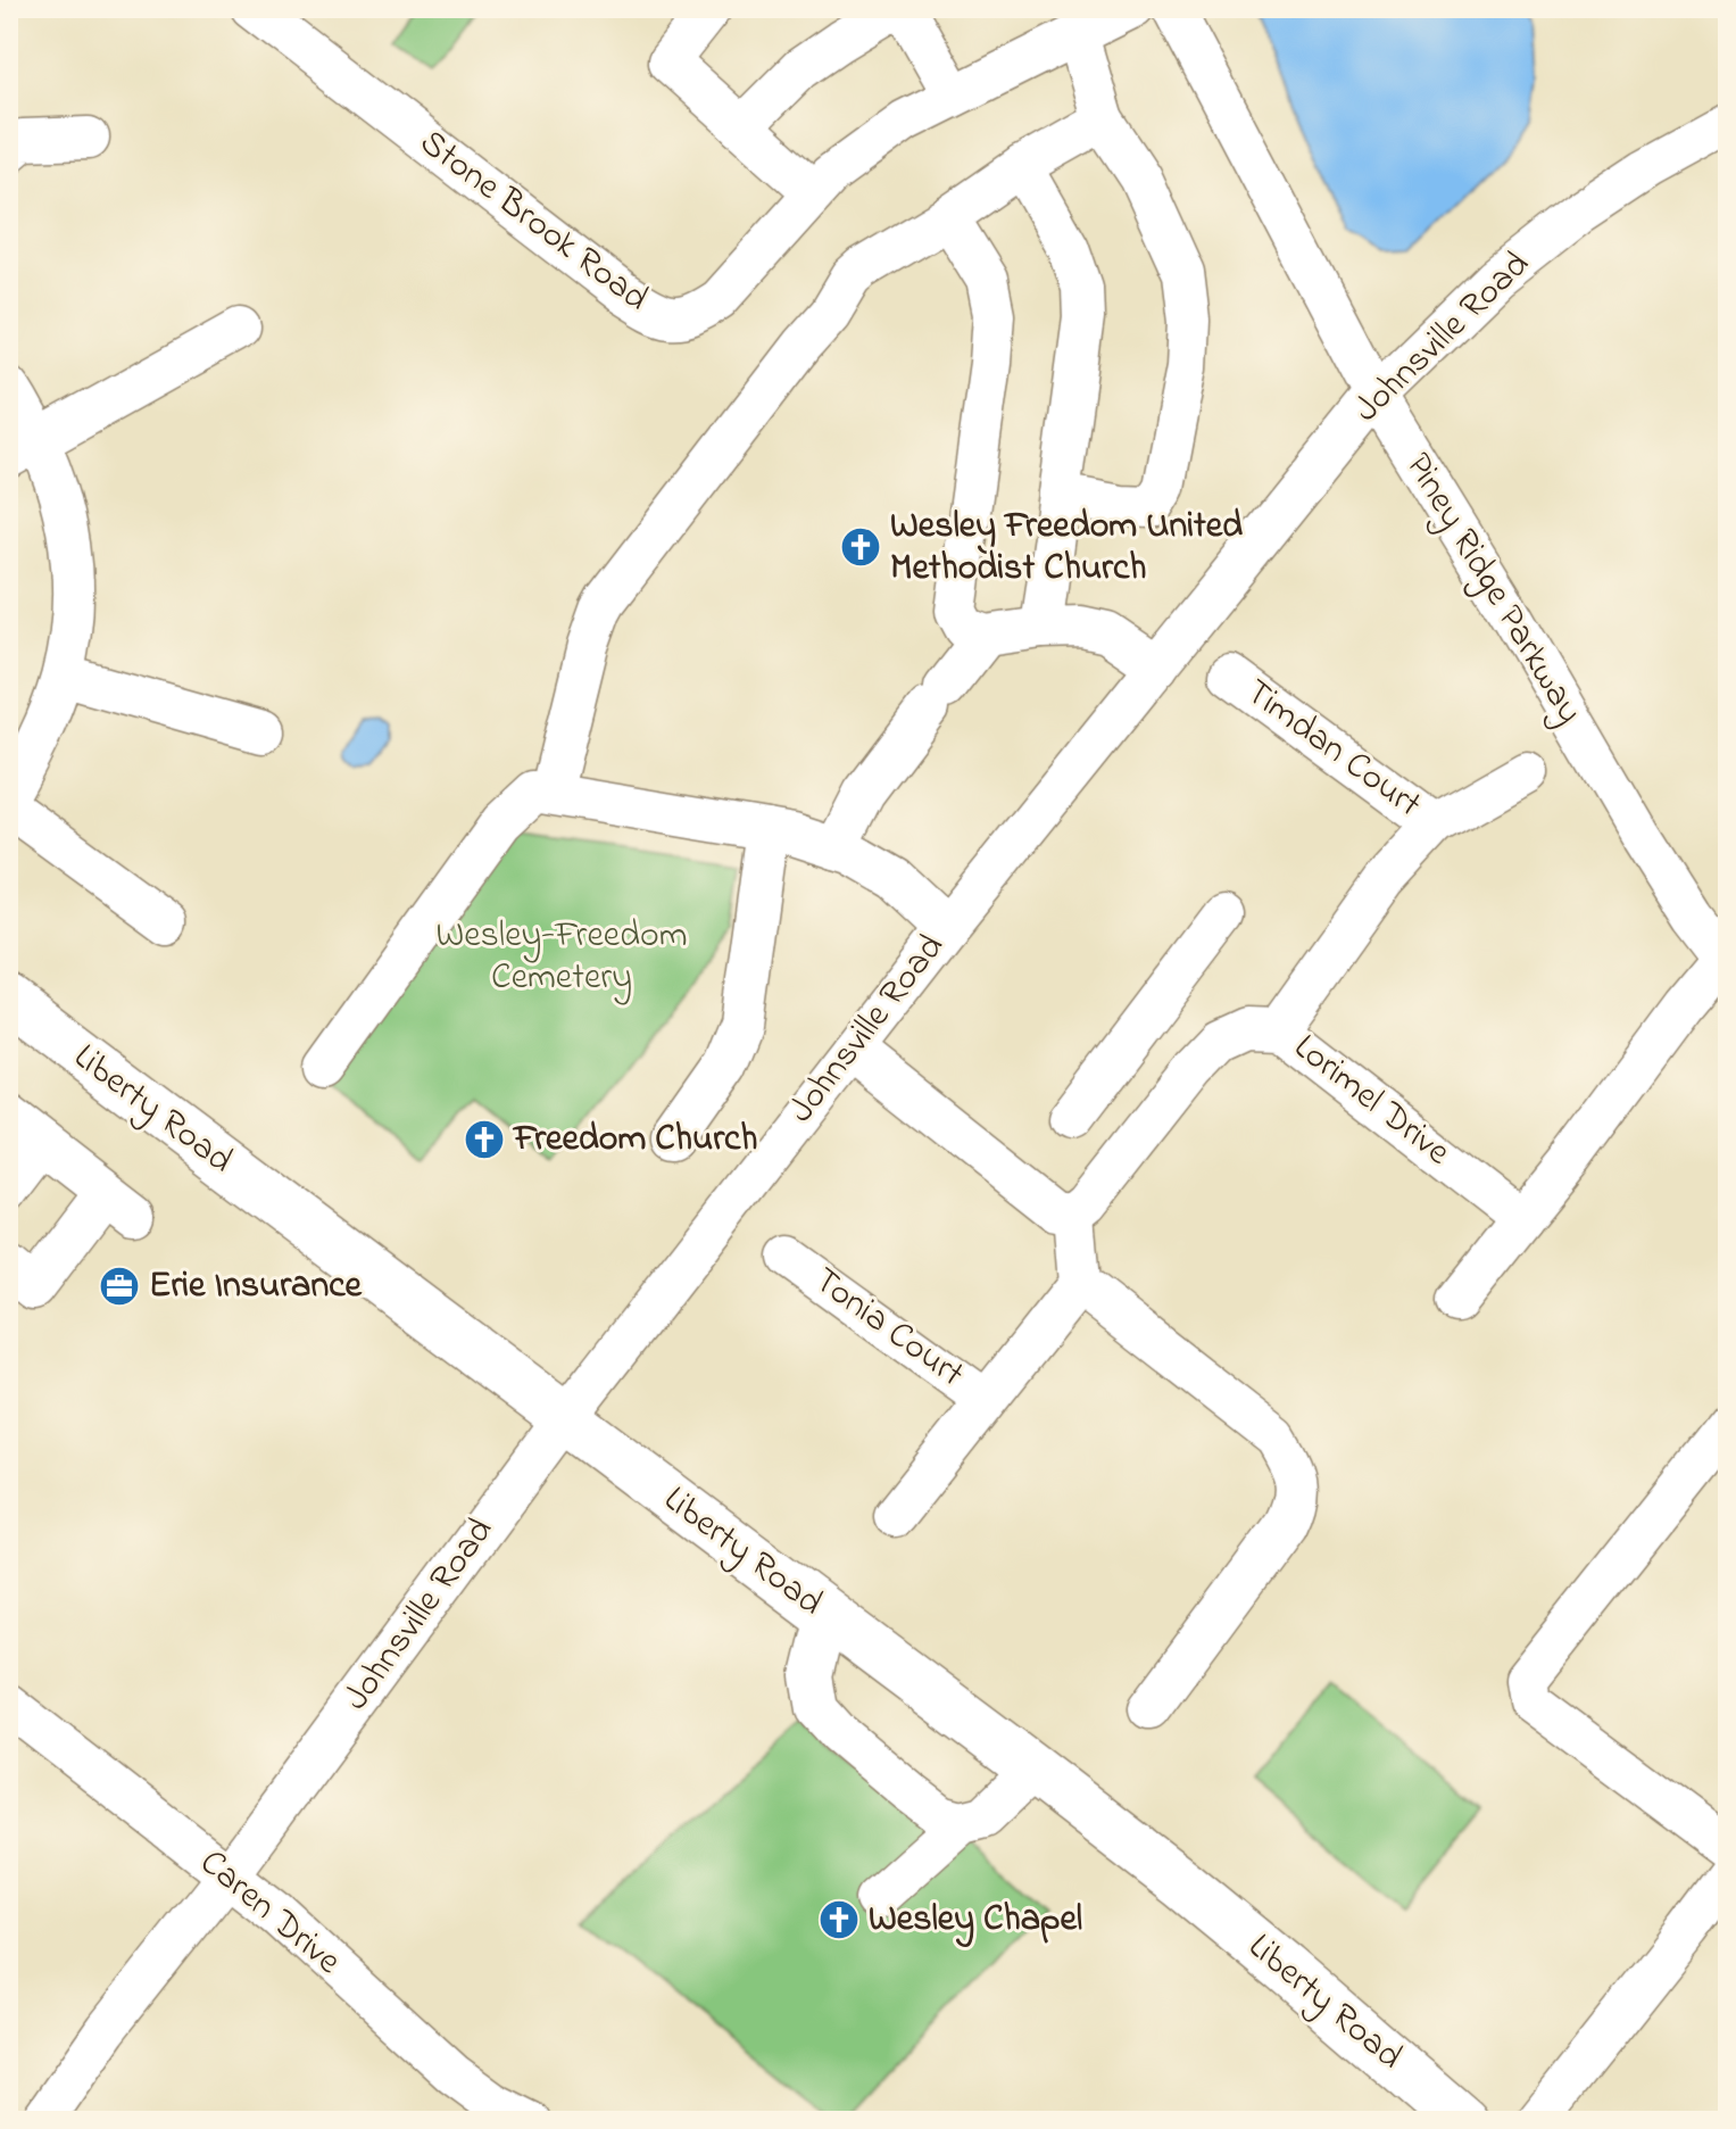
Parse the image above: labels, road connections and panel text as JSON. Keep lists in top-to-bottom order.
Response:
{
  "streets": {
    "main road": ["Liberty Road"],
    "street": [
      "Stone Brook Road",
      "Johnsville Road",
      "Piney Ridge Parkway",
      "Timdan Court",
      "Lorimel Drive",
      "Tonia Court",
      "Caren Drive"
    ]
  },
  "crossings": [
    ["Johnsville Road", "Piney Ridge Parkway"],
    ["Johnsville Road", "Liberty Road"],
    ["Johnsville Road", "Caren Drive"],
    ["Timdan Court", "Lorimel Drive"]
  ],
  "parks": ["Wesley-Freedom Cemetery"],
  "places": {
    "church": ["Wesley Freedom United Methodist Church", "Freedom Church", "Wesley Chapel"],
    "office": ["Erie Insurance"]
  }
}
